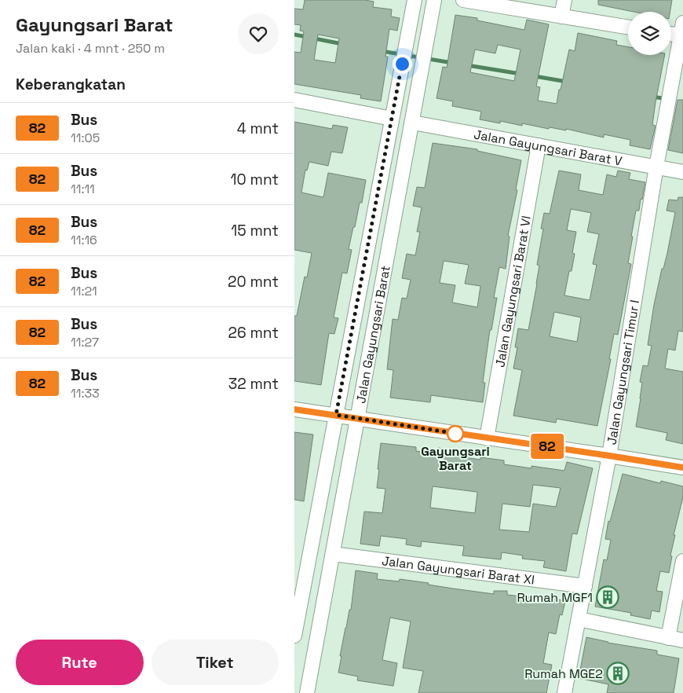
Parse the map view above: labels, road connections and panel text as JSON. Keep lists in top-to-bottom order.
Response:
{
  "streets": {
    "street": [
      "Jalan Gayungsari Barat V",
      "Jalan Gayungsari Barat VI",
      "Jalan Gayungsari Barat",
      "Jalan Gayungsari Timur I",
      "Jalan Gayungsari Barat XI"
    ]
  },
  "crossings": [
    ["Jalan Gayungsari Barat V", "Jalan Gayungsari Barat VI"],
    ["Jalan Gayungsari Barat V", "Jalan Gayungsari Barat"],
    ["Jalan Gayungsari Barat V", "Jalan Gayungsari Timur I"],
    ["Jalan Gayungsari Barat", "Jalan Gayungsari Barat XI"],
    ["Jalan Gayungsari Timur I", "Jalan Gayungsari Barat XI"]
  ],
  "places": {
    "other": ["Gayungsari Barat"],
    "building": ["Rumah MGF1", "Rumah MGE2"]
  },
  "lines": ["bus line 82"],
  "page": {
    "heading": [
      ["Gayungsari Barat", "Jalan kaki · 4 mnt · 250 m"],
      "Keberangkatan"
    ],
    "on_map": "82",
    "list": [
      {
        "mark": "82",
        "name": "Bus",
        "note": "11:05",
        "value": "4 mnt"
      },
      {
        "mark": "82",
        "name": "Bus",
        "note": "11:11",
        "value": "10 mnt"
      },
      {
        "mark": "82",
        "name": "Bus",
        "note": "11:16",
        "value": "15 mnt"
      },
      {
        "mark": "82",
        "name": "Bus",
        "note": "11:21",
        "value": "20 mnt"
      },
      {
        "mark": "82",
        "name": "Bus",
        "note": "11:27",
        "value": "26 mnt"
      },
      {
        "mark": "82",
        "name": "Bus",
        "note": "11:33",
        "value": "32 mnt"
      }
    ],
    "buttons": ["Rute", "Tiket"]
  }
}
